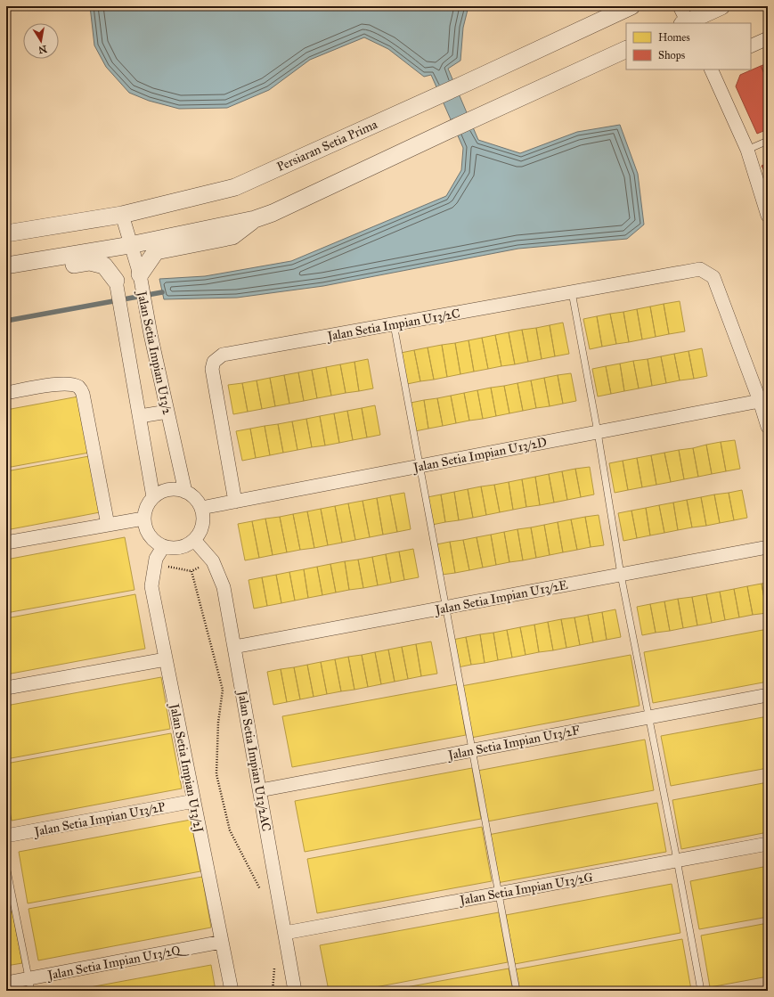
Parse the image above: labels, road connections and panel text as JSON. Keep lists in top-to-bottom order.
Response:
{
  "streets": {
    "street": [
      "Persiaran Setia Prima",
      "Jalan Setia Impian U13/2C",
      "Jalan Setia Impian U13/2",
      "Jalan Setia Impian U13/2D",
      "Jalan Setia Impian U13/2E",
      "Jalan Setia Impian U13/2F",
      "Jalan Setia Impian U13/2AC",
      "Jalan Setia Impian U13/2J",
      "Jalan Setia Impian U13/2P",
      "Jalan Setia Impian U13/2G",
      "Jalan Setia Impian U13/2Q"
    ]
  },
  "crossings": [
    ["Persiaran Setia Prima", "Jalan Setia Impian U13/2"],
    ["Jalan Setia Impian U13/2C", "Jalan Setia Impian U13/2D"],
    ["Jalan Setia Impian U13/2", "Jalan Setia Impian U13/2D"],
    ["Jalan Setia Impian U13/2", "Jalan Setia Impian U13/2AC"],
    ["Jalan Setia Impian U13/2", "Jalan Setia Impian U13/2J"],
    ["Jalan Setia Impian U13/2D", "Jalan Setia Impian U13/2AC"],
    ["Jalan Setia Impian U13/2D", "Jalan Setia Impian U13/2J"],
    ["Jalan Setia Impian U13/2E", "Jalan Setia Impian U13/2AC"],
    ["Jalan Setia Impian U13/2F", "Jalan Setia Impian U13/2AC"],
    ["Jalan Setia Impian U13/2AC", "Jalan Setia Impian U13/2J"],
    ["Jalan Setia Impian U13/2AC", "Jalan Setia Impian U13/2G"],
    ["Jalan Setia Impian U13/2J", "Jalan Setia Impian U13/2P"],
    ["Jalan Setia Impian U13/2J", "Jalan Setia Impian U13/2Q"]
  ],
  "legend": ["Homes", "Shops"],
  "north": "bottom"
}
